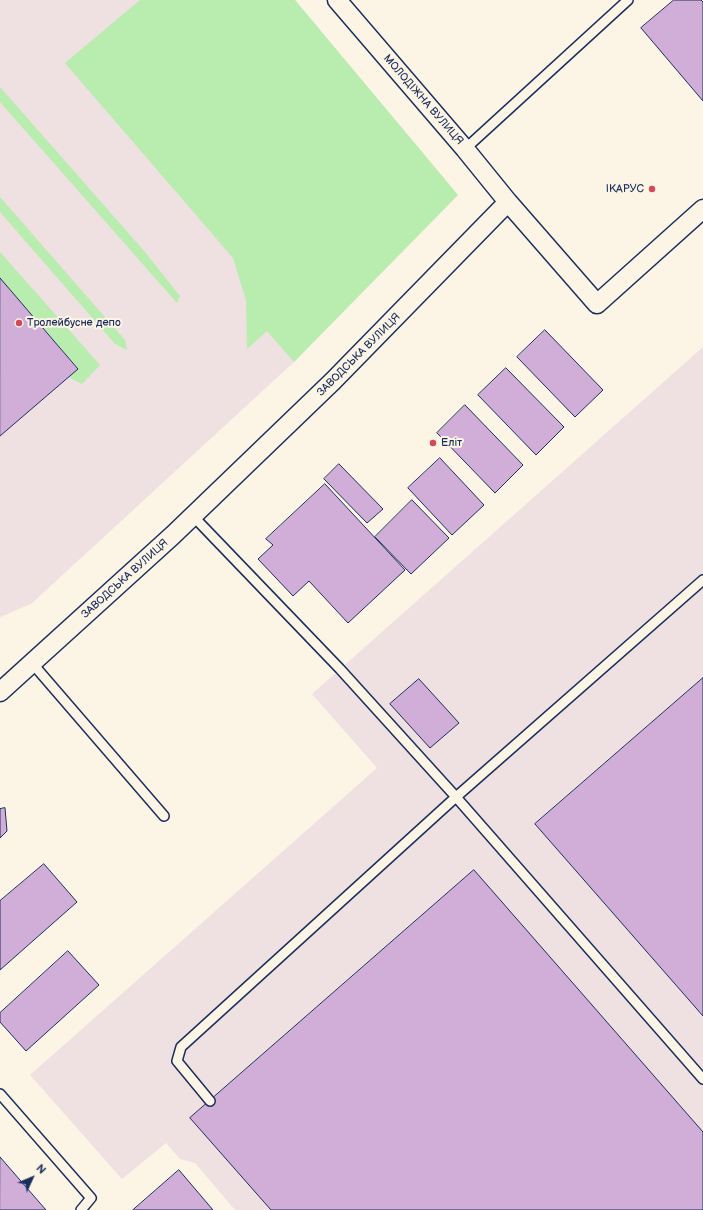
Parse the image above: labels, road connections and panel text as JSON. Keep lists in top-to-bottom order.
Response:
{
  "streets": {
    "street": ["МОЛОДІЖНА ВУЛИЦЯ", "ЗАВОДСЬКА ВУЛИЦЯ"]
  },
  "crossings": [
    ["МОЛОДІЖНА ВУЛИЦЯ", "ЗАВОДСЬКА ВУЛИЦЯ"]
  ],
  "places": ["ІКАРУС", "Тролейбусне депо", "Еліт"],
  "north": "top right"
}
